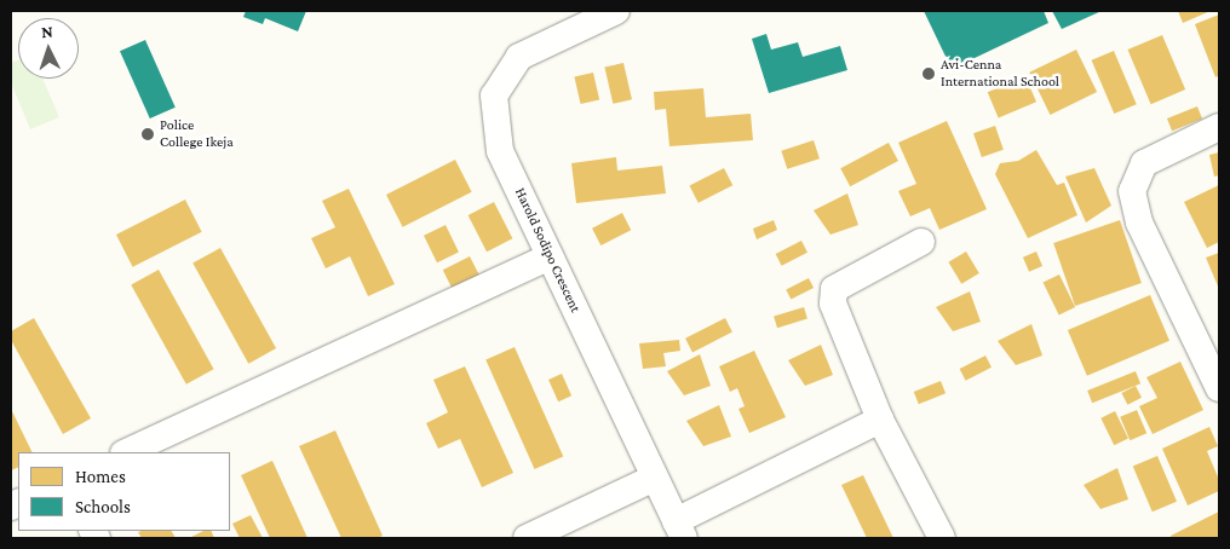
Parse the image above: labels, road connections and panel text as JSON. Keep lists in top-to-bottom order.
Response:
{
  "streets": {
    "street": ["Harold Sodipo Crescent"]
  },
  "places": ["Avi-Cenna International School", "Police College Ikeja"],
  "legend": ["Homes", "Schools"],
  "north": "top"
}
